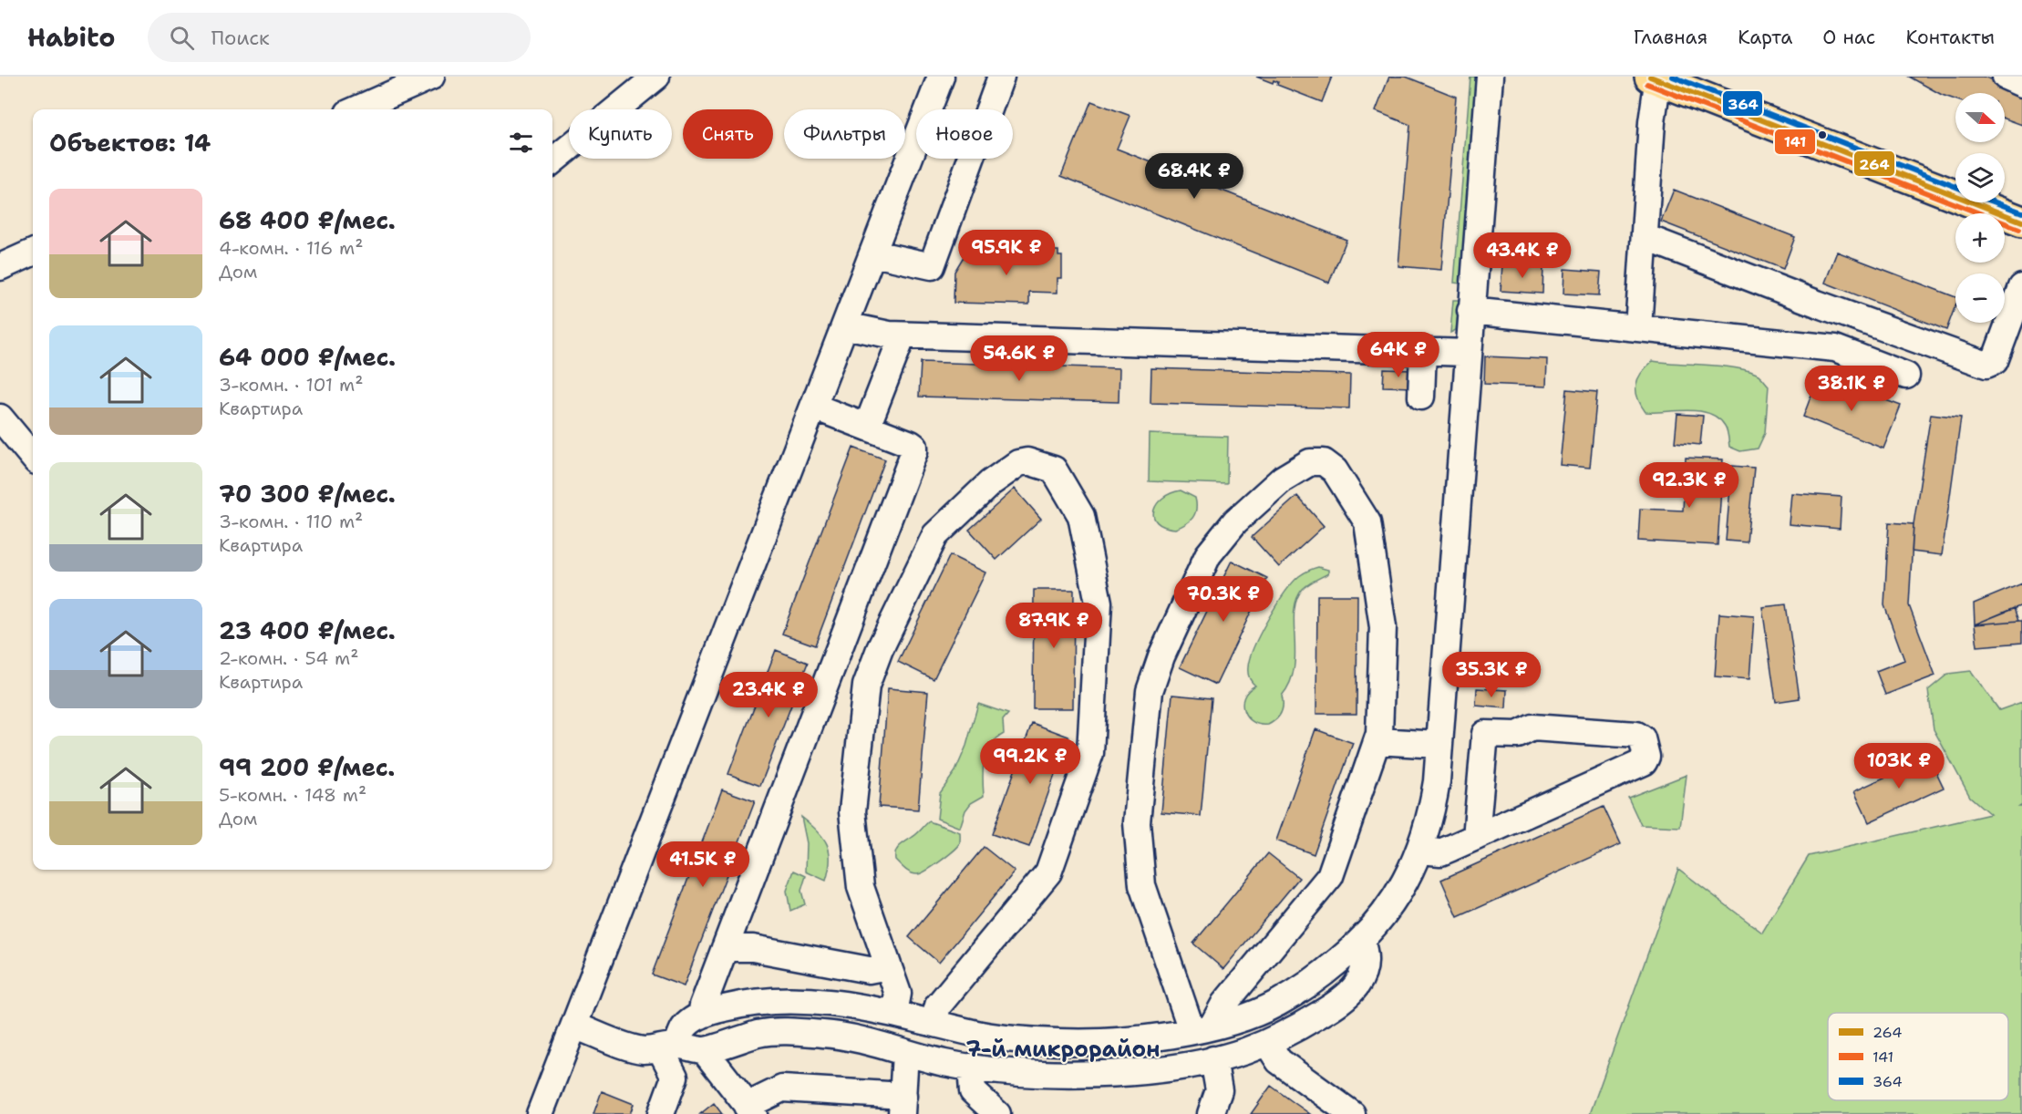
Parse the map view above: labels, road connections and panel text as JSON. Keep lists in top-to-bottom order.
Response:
{
  "districts": ["7-й микрорайон"],
  "lines": ["transit line 264", "transit line 364", "transit line 141"],
  "legend": ["264", "141", "364"],
  "north": "right",
  "page": {
    "header": "Habito",
    "search": "Поиск",
    "nav": [
      "Главная",
      "Карта",
      "О нас",
      "Контакты"
    ],
    "map_buttons": ["+", "−"],
    "chip": [
      "Купить",
      "Снять",
      "Фильтры",
      "Новое"
    ],
    "heading": "Объектов: 14",
    "price": [
      "68.4K ₽",
      "95.9K ₽",
      "43.4K ₽",
      "64K ₽",
      "54.6K ₽",
      "38.1K ₽",
      "92.3K ₽",
      "70.3K ₽",
      "87.9K ₽",
      "35.3K ₽",
      "23.4K ₽",
      "99.2K ₽",
      "103K ₽",
      "41.5K ₽"
    ],
    "list": [
      {
        "name": "68 400 ₽/мес.",
        "note": "4-комн. · 116 m² · Дом"
      },
      {
        "name": "64 000 ₽/мес.",
        "note": "3-комн. · 101 m² · Квартира"
      },
      {
        "name": "70 300 ₽/мес.",
        "note": "3-комн. · 110 m² · Квартира"
      },
      {
        "name": "23 400 ₽/мес.",
        "note": "2-комн. · 54 m² · Квартира"
      },
      {
        "name": "99 200 ₽/мес.",
        "note": "5-комн. · 148 m² · Дом"
      }
    ]
  }
}
